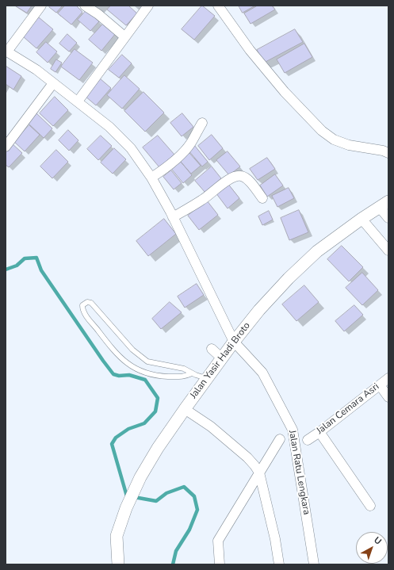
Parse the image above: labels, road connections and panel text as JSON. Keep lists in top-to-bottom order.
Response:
{
  "streets": {
    "street": ["Jalan Yasir Hadi Broto", "Jalan Cemara Asri", "Jalan Ratu Lengkara"]
  },
  "crossings": [
    ["Jalan Yasir Hadi Broto", "Jalan Ratu Lengkara"]
  ],
  "north": "top right"
}
